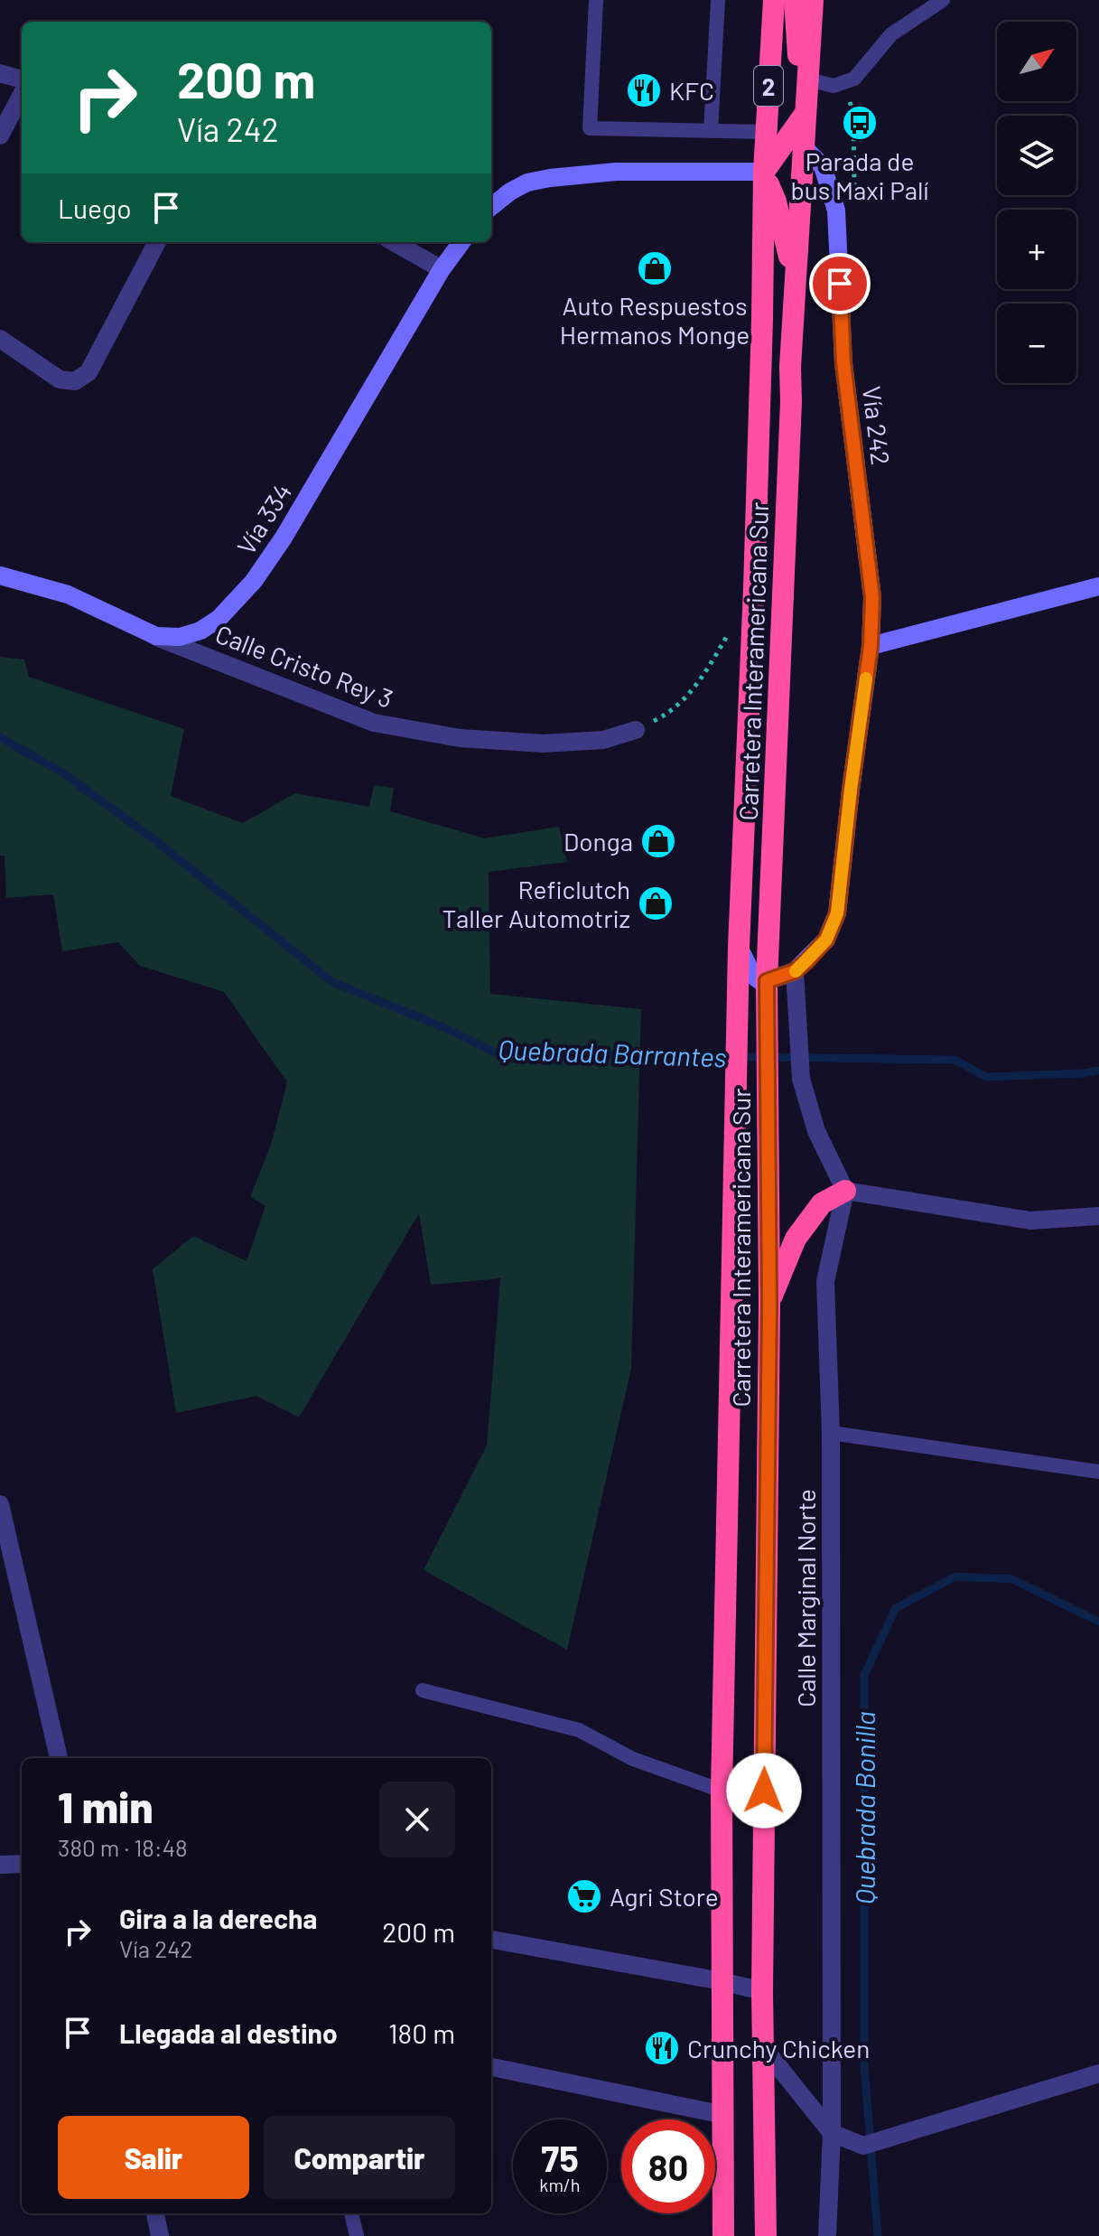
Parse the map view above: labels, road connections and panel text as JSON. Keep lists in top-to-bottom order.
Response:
{
  "streets": {
    "highway": ["2", "Carretera Interamericana Sur"],
    "main road": ["Vía 242", "Vía 334"],
    "street": ["Calle Cristo Rey 3", "Calle Marginal Norte"]
  },
  "crossings": [
    ["Vía 242", "Carretera Interamericana Sur"],
    ["Vía 334", "Calle Cristo Rey 3"]
  ],
  "water": ["Quebrada Barrantes", "Quebrada Bonilla"],
  "places": {
    "restaurant": ["KFC", "Crunchy Chicken"],
    "bus stop": ["Parada de bus Maxi Palí"],
    "shop": ["Auto Respuestos Hermanos Monge", "Donga", "Reficlutch Taller Automotriz"],
    "supermarket": ["Agri Store"]
  },
  "north": "top right",
  "page": {
    "map_buttons": ["+", "−"],
    "turn": ["200 m", "Vía 242"],
    "then": "Luego",
    "heading": ["1 min", "380 m · 18:48"],
    "list": [
      {
        "name": "Gira a la derecha",
        "note": "Vía 242",
        "value": "200 m"
      },
      {
        "name": "Llegada al destino",
        "value": "180 m"
      }
    ],
    "buttons": ["Salir", "Compartir"],
    "speed": "75 km/h",
    "limit": "80"
  }
}
